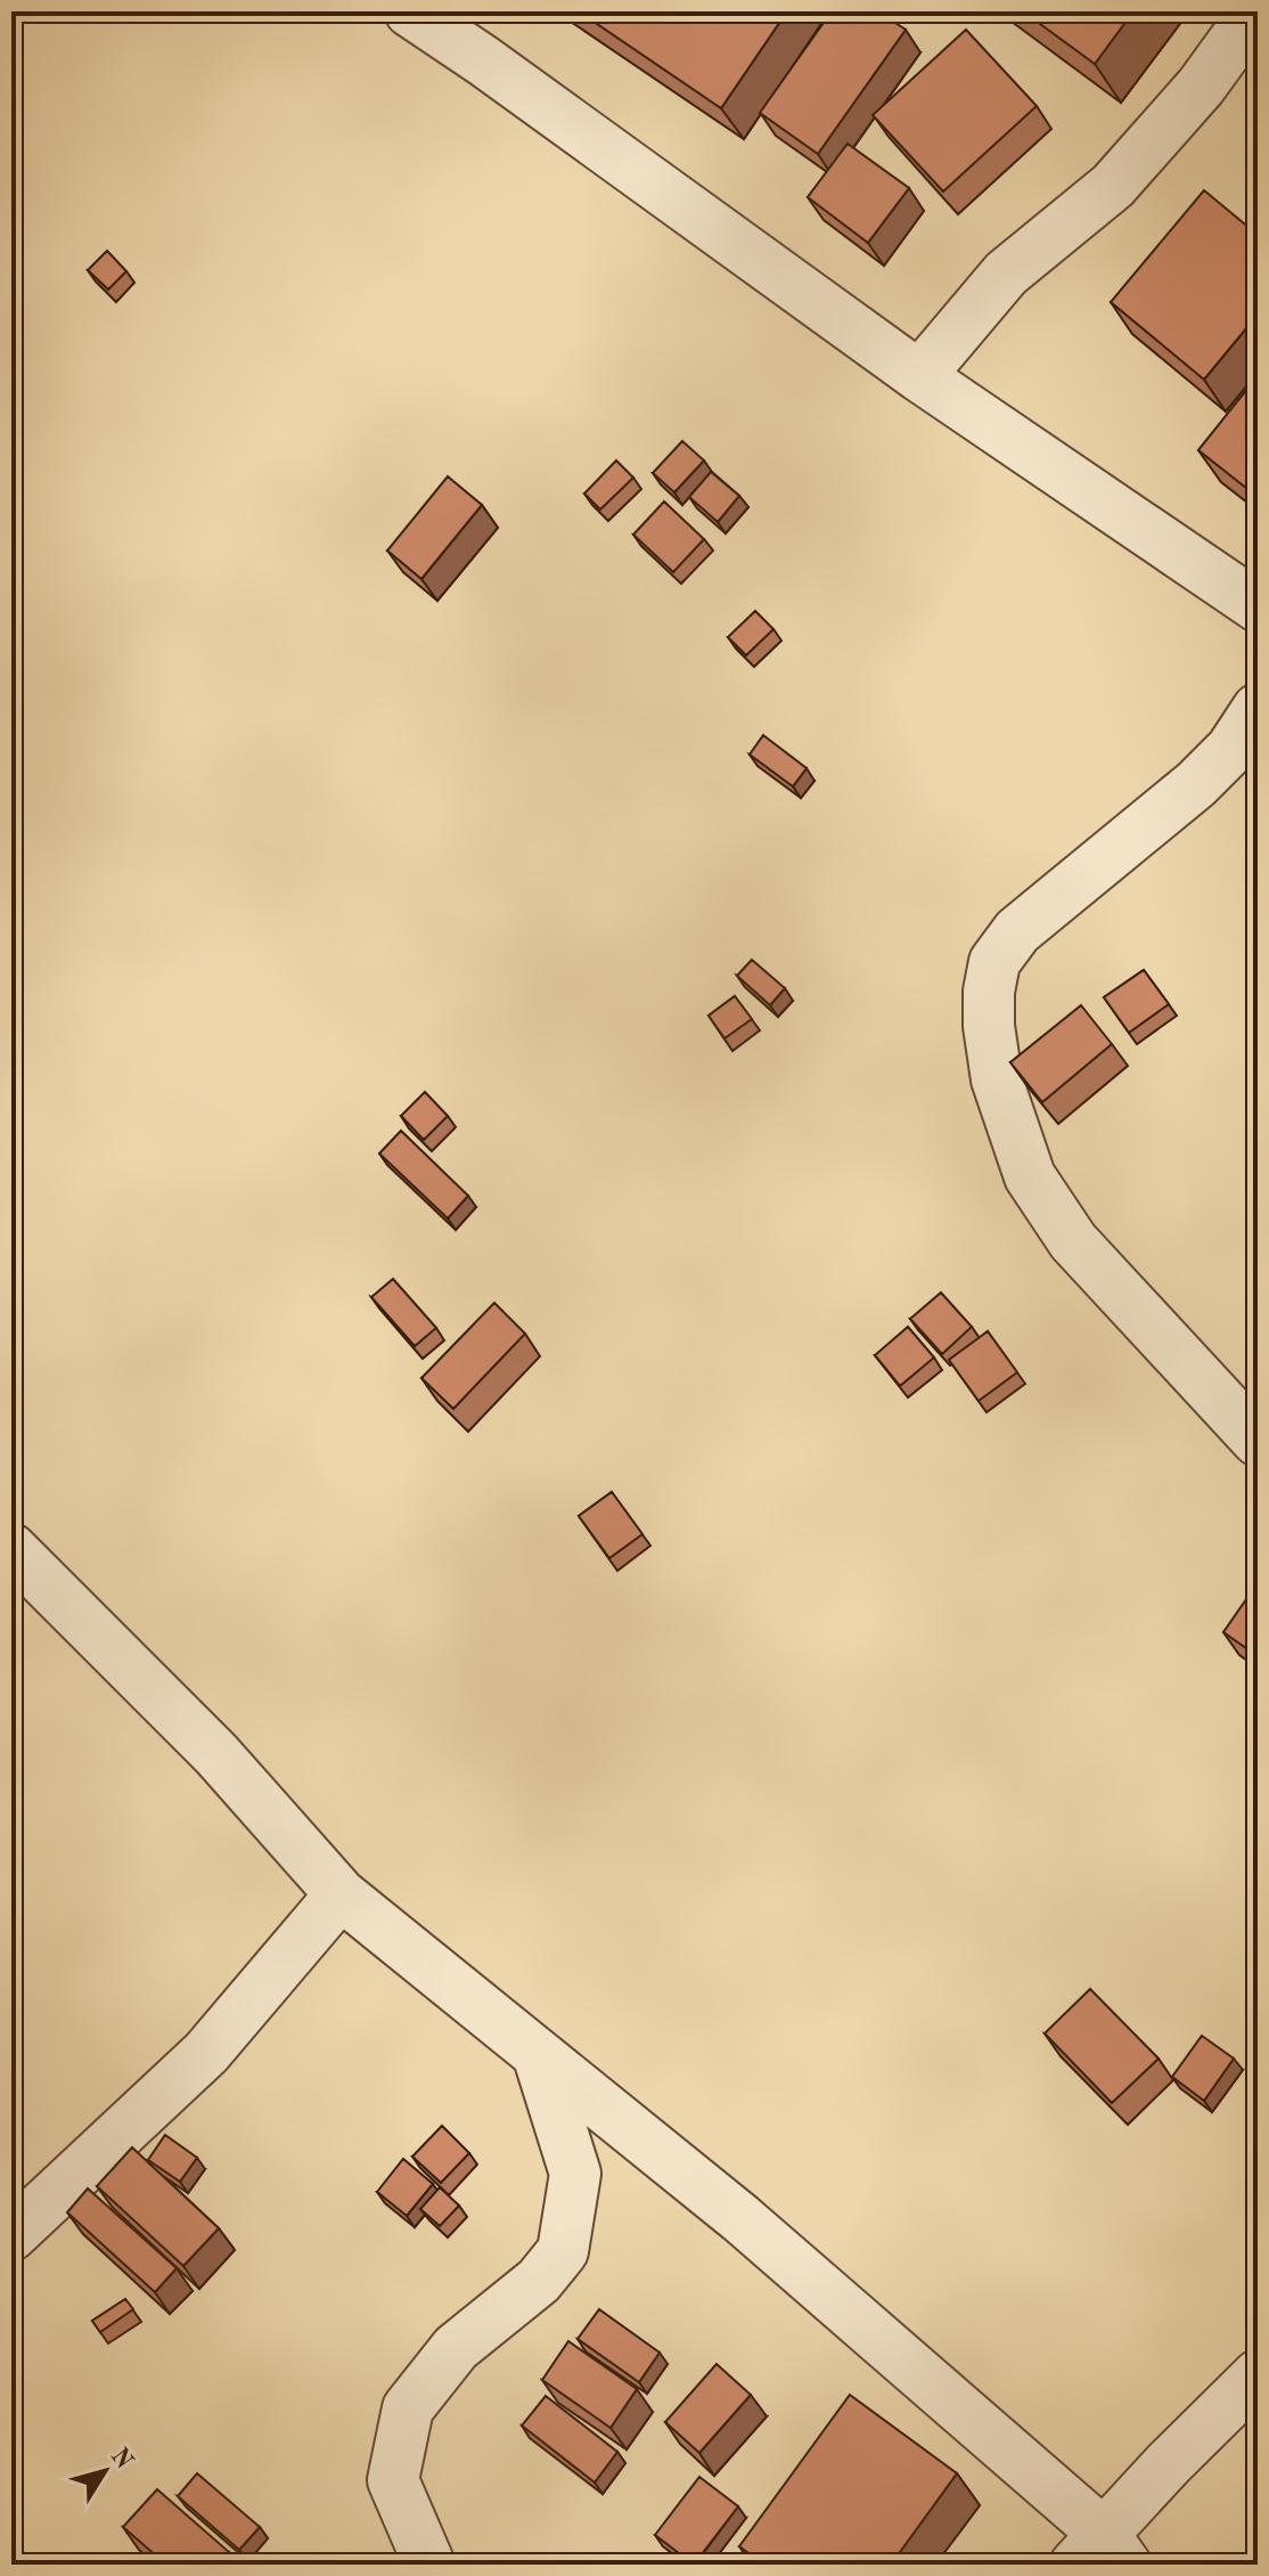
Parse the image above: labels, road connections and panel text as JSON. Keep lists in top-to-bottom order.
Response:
{
  "north": "top right"
}
